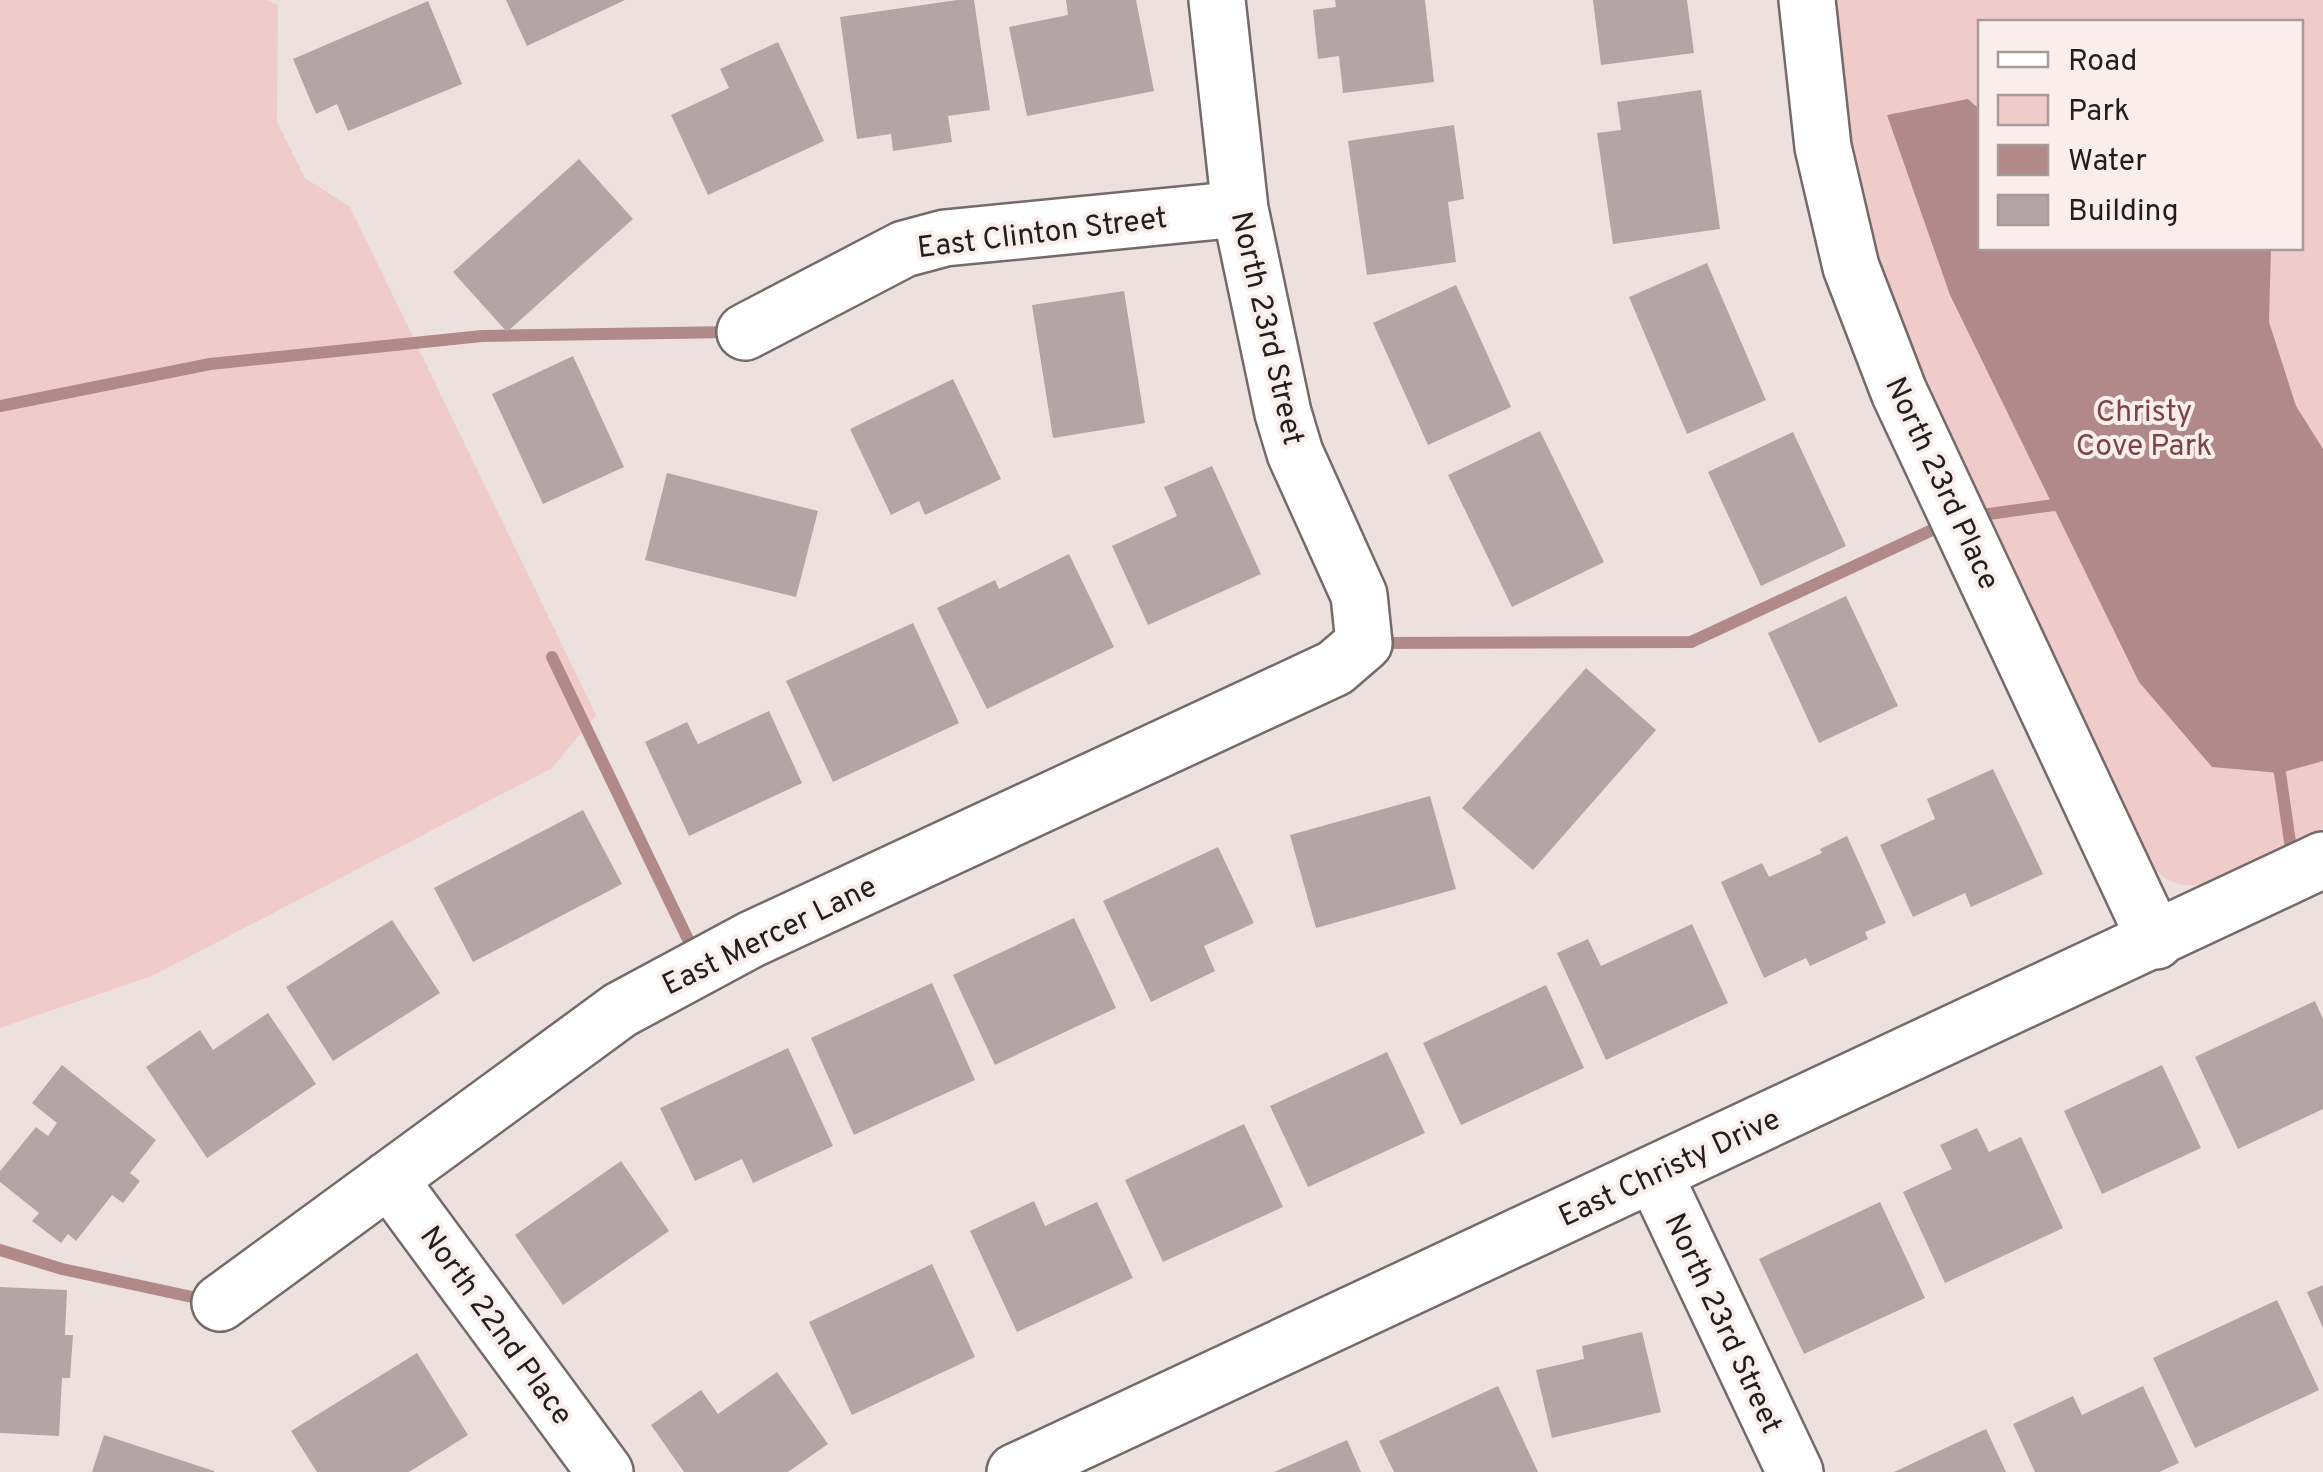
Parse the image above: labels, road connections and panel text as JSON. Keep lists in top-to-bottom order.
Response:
{
  "streets": {
    "street": [
      "East Clinton Street",
      "North 23rd Street",
      "North 23rd Place",
      "East Mercer Lane",
      "East Christy Drive",
      "North 22nd Place"
    ]
  },
  "crossings": [
    ["East Clinton Street", "North 23rd Street"],
    ["North 23rd Street", "East Mercer Lane"],
    ["North 23rd Street", "East Christy Drive"],
    ["North 23rd Place", "East Christy Drive"],
    ["East Mercer Lane", "North 22nd Place"]
  ],
  "parks": ["Christy Cove Park"],
  "legend": [
    "Road",
    "Park",
    "Water",
    "Building"
  ]
}
